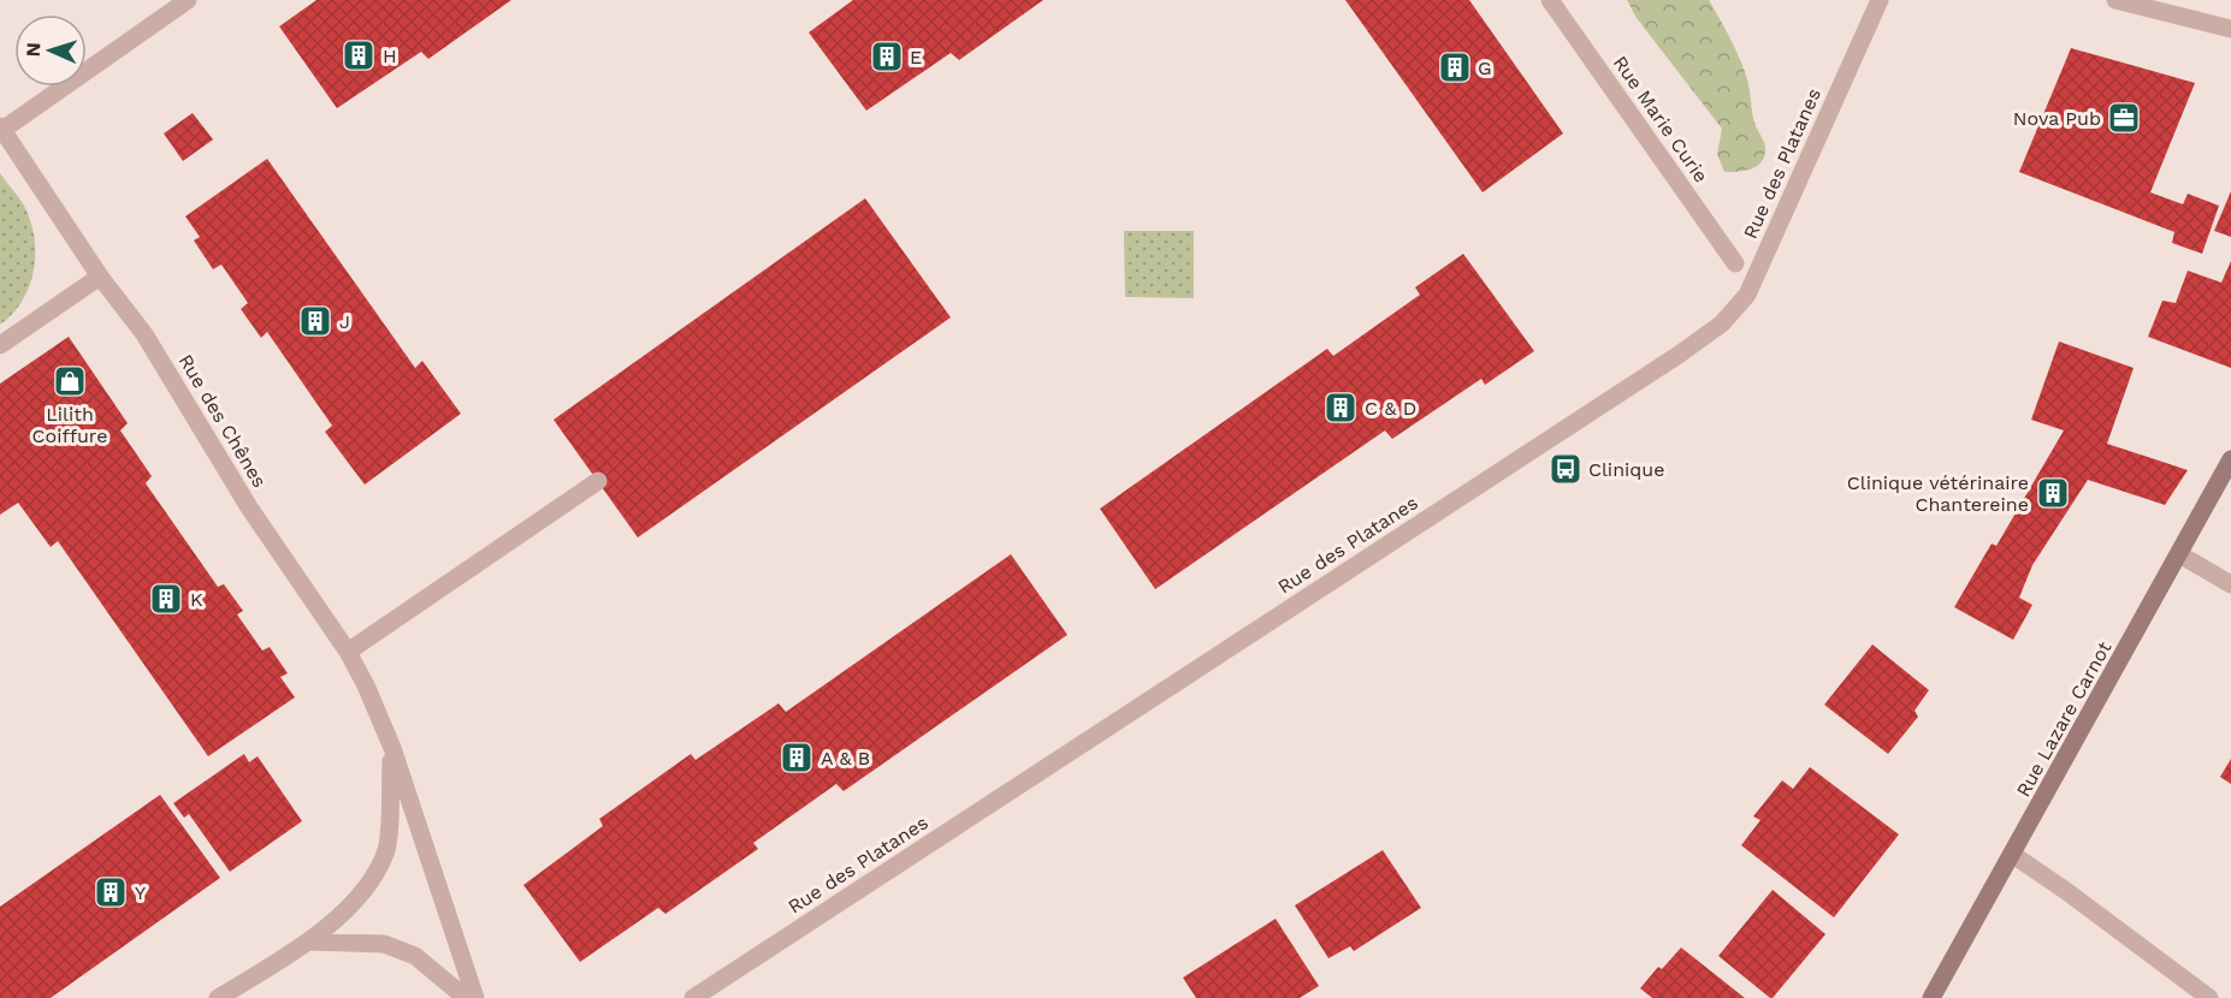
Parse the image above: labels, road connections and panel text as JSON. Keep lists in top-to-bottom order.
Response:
{
  "streets": {
    "street": [
      "Rue Marie Curie",
      "Rue des Platanes",
      "Rue des Chênes",
      "Rue Lazare Carnot"
    ]
  },
  "places": {
    "building": [
      "H",
      "E",
      "G",
      "J",
      "C & D",
      "Clinique vétérinaire Chantereine",
      "K",
      "A & B",
      "Y"
    ],
    "office": ["Nova Pub"],
    "shop": ["Lilith Coiffure"],
    "bus stop": ["Clinique"]
  },
  "north": "left"
}
